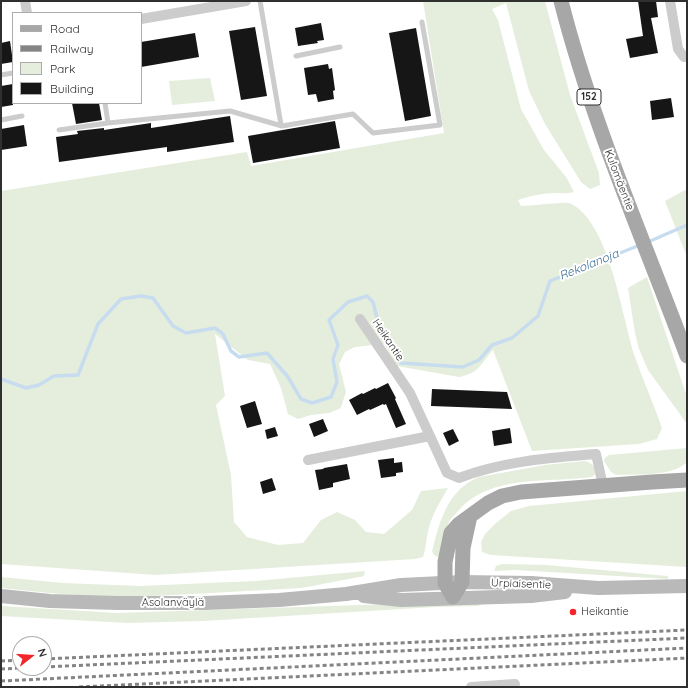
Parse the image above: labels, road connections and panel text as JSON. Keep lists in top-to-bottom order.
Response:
{
  "streets": {
    "main road": [
      "152",
      "Kulomäentie",
      "Urpiaisentie",
      "Asolanväylä"
    ],
    "street": ["Heikantie"]
  },
  "crossings": [
    ["Urpiaisentie", "Asolanväylä"]
  ],
  "water": ["Rekolanoja"],
  "places": ["Heikantie"],
  "legend": [
    "Road",
    "Railway",
    "Park",
    "Building"
  ],
  "north": "right"
}
